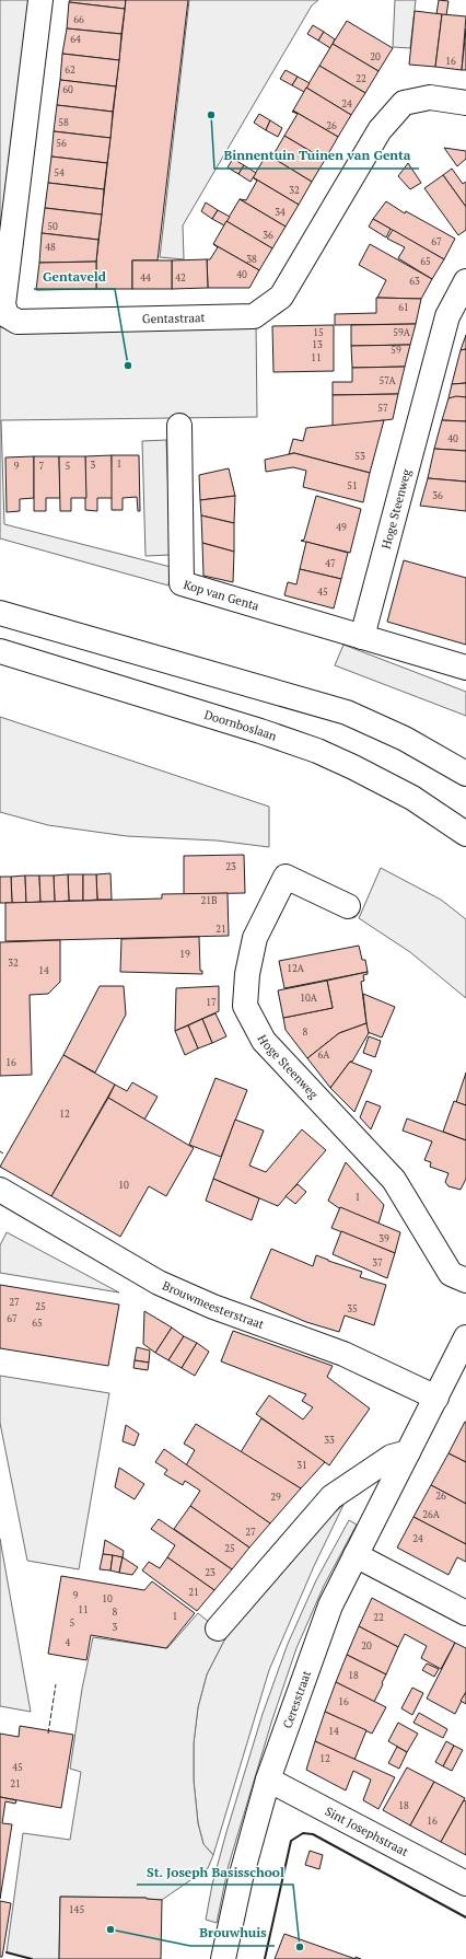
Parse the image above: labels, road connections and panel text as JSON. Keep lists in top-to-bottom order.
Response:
{
  "streets": {
    "street": [
      "Gentastraat",
      "Hoge Steenweg",
      "Kop van Genta",
      "Doornboslaan",
      "Brouwmeesterstraat",
      "Ceresstraat",
      "Sint Josephstraat"
    ]
  },
  "crossings": [
    ["Hoge Steenweg", "Kop van Genta"],
    ["Brouwmeesterstraat", "Ceresstraat"],
    ["Ceresstraat", "Sint Josephstraat"]
  ],
  "places": [
    "Binnentuin Tuinen van Genta",
    "Gentaveld",
    "Brouwhuis",
    "St. Joseph Basisschool"
  ],
  "house_numbers": [
    "66",
    "64",
    "20",
    "16",
    "62",
    "22",
    "60",
    "24",
    "58",
    "26",
    "56",
    "54",
    "32",
    "34",
    "50",
    "36",
    "67",
    "48",
    "38",
    "65",
    "40",
    "44",
    "42",
    "63",
    "61",
    "15",
    "59A",
    "13",
    "59",
    "11",
    "57A",
    "57",
    "40",
    "53",
    "1",
    "3",
    "9",
    "7",
    "5",
    "51",
    "36",
    "49",
    "47",
    "45",
    "23",
    "21B",
    "21",
    "19",
    "32",
    "12A",
    "14",
    "10A",
    "17",
    "8",
    "6A",
    "16",
    "12",
    "10",
    "1",
    "39",
    "37",
    "27",
    "25",
    "35",
    "67",
    "65",
    "33",
    "31",
    "26",
    "29",
    "26A",
    "27",
    "24",
    "25",
    "23",
    "21",
    "9",
    "10",
    "11",
    "8",
    "1",
    "22",
    "5",
    "3",
    "4",
    "20",
    "18",
    "16",
    "14",
    "12",
    "45",
    "21",
    "18",
    "16",
    "145"
  ]
}
